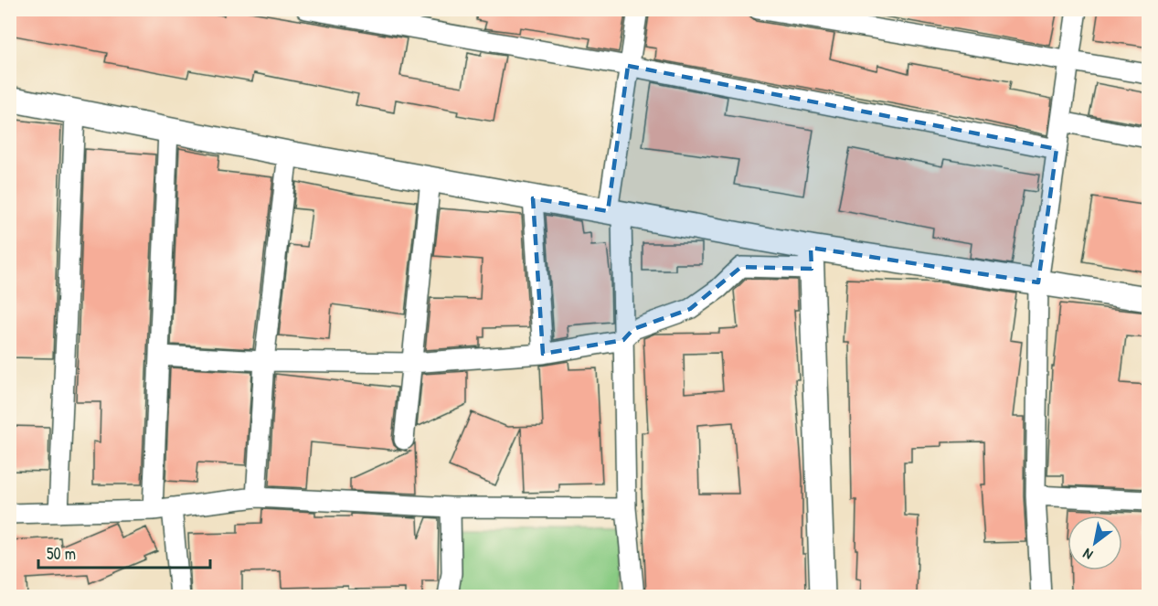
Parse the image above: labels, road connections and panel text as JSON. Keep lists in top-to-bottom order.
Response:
{
  "scale_bar": "50 m",
  "north": "bottom left"
}
